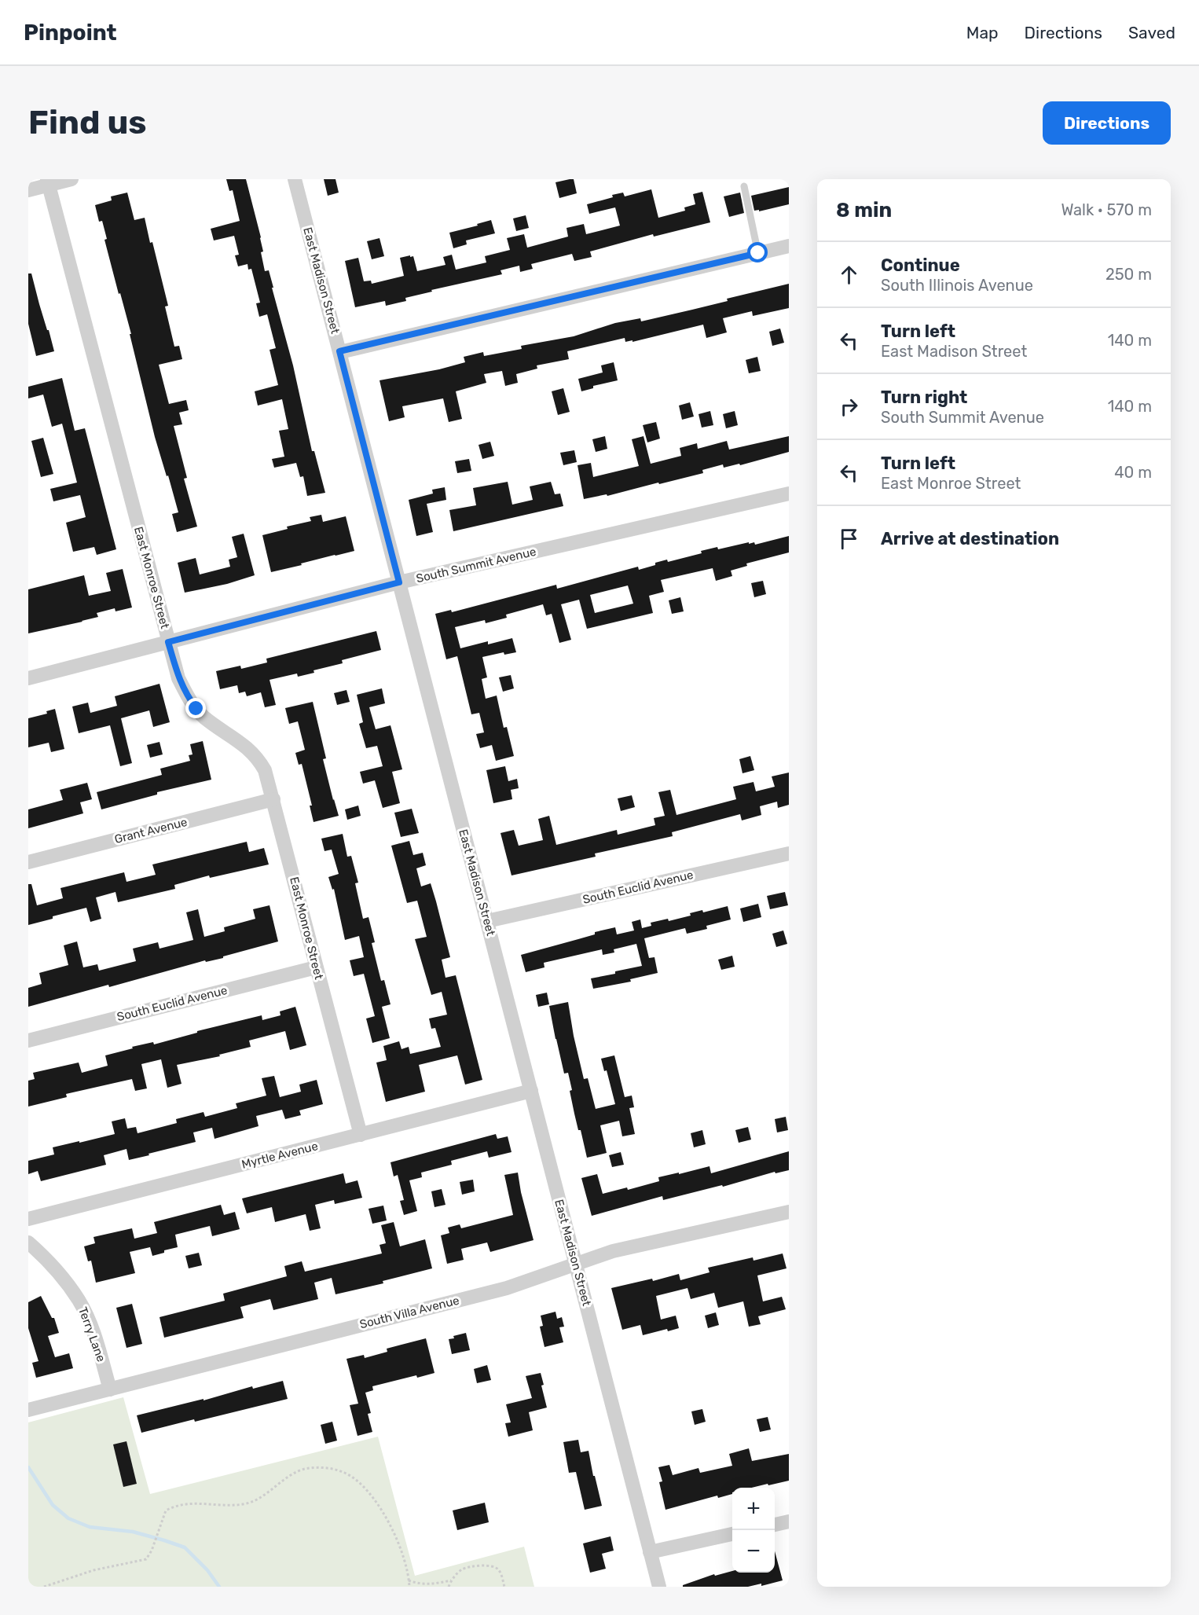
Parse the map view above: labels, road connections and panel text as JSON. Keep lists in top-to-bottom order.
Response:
{
  "streets": {
    "street": [
      "East Madison Street",
      "South Summit Avenue",
      "East Monroe Street",
      "Grant Avenue",
      "South Euclid Avenue",
      "Myrtle Avenue",
      "South Villa Avenue",
      "Terry Lane"
    ]
  },
  "crossings": [
    ["East Madison Street", "South Summit Avenue"],
    ["East Madison Street", "South Euclid Avenue"],
    ["East Madison Street", "Myrtle Avenue"],
    ["East Madison Street", "South Villa Avenue"],
    ["South Summit Avenue", "East Monroe Street"],
    ["East Monroe Street", "Grant Avenue"],
    ["East Monroe Street", "South Euclid Avenue"],
    ["East Monroe Street", "Myrtle Avenue"],
    ["South Villa Avenue", "Terry Lane"]
  ],
  "page": {
    "header": "Pinpoint",
    "nav": ["Map", "Directions", "Saved"],
    "buttons": "Directions",
    "title": "Find us",
    "heading": ["8 min", "Walk · 570 m"],
    "list": [
      ["Continue", "South Illinois Avenue", "250 m"],
      ["Turn left", "East Madison Street", "140 m"],
      ["Turn right", "South Summit Avenue", "140 m"],
      ["Turn left", "East Monroe Street", "40 m"],
      "Arrive at destination"
    ],
    "map_buttons": ["+", "−"]
  }
}
